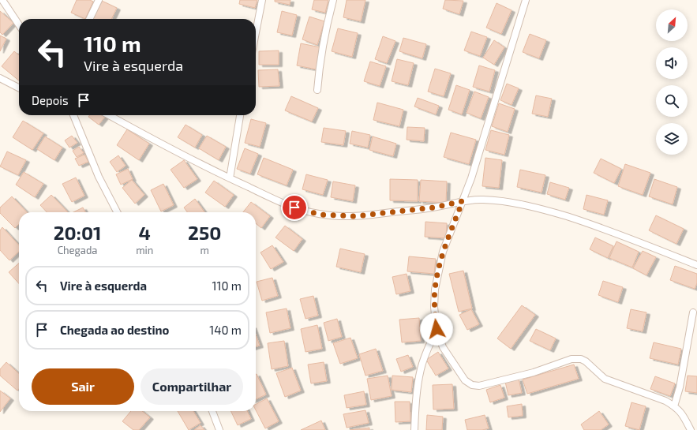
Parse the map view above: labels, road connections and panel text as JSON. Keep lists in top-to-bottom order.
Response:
{
  "north": "top right",
  "page": {
    "turn": ["110 m", "Vire à esquerda"],
    "then": "Depois",
    "eta": [
      "20:01",
      "Chegada",
      "4",
      "min",
      "250",
      "m"
    ],
    "list": [
      {
        "name": "Vire à esquerda",
        "value": "110 m"
      },
      {
        "name": "Chegada ao destino",
        "value": "140 m"
      }
    ],
    "buttons": ["Sair", "Compartilhar"]
  }
}
